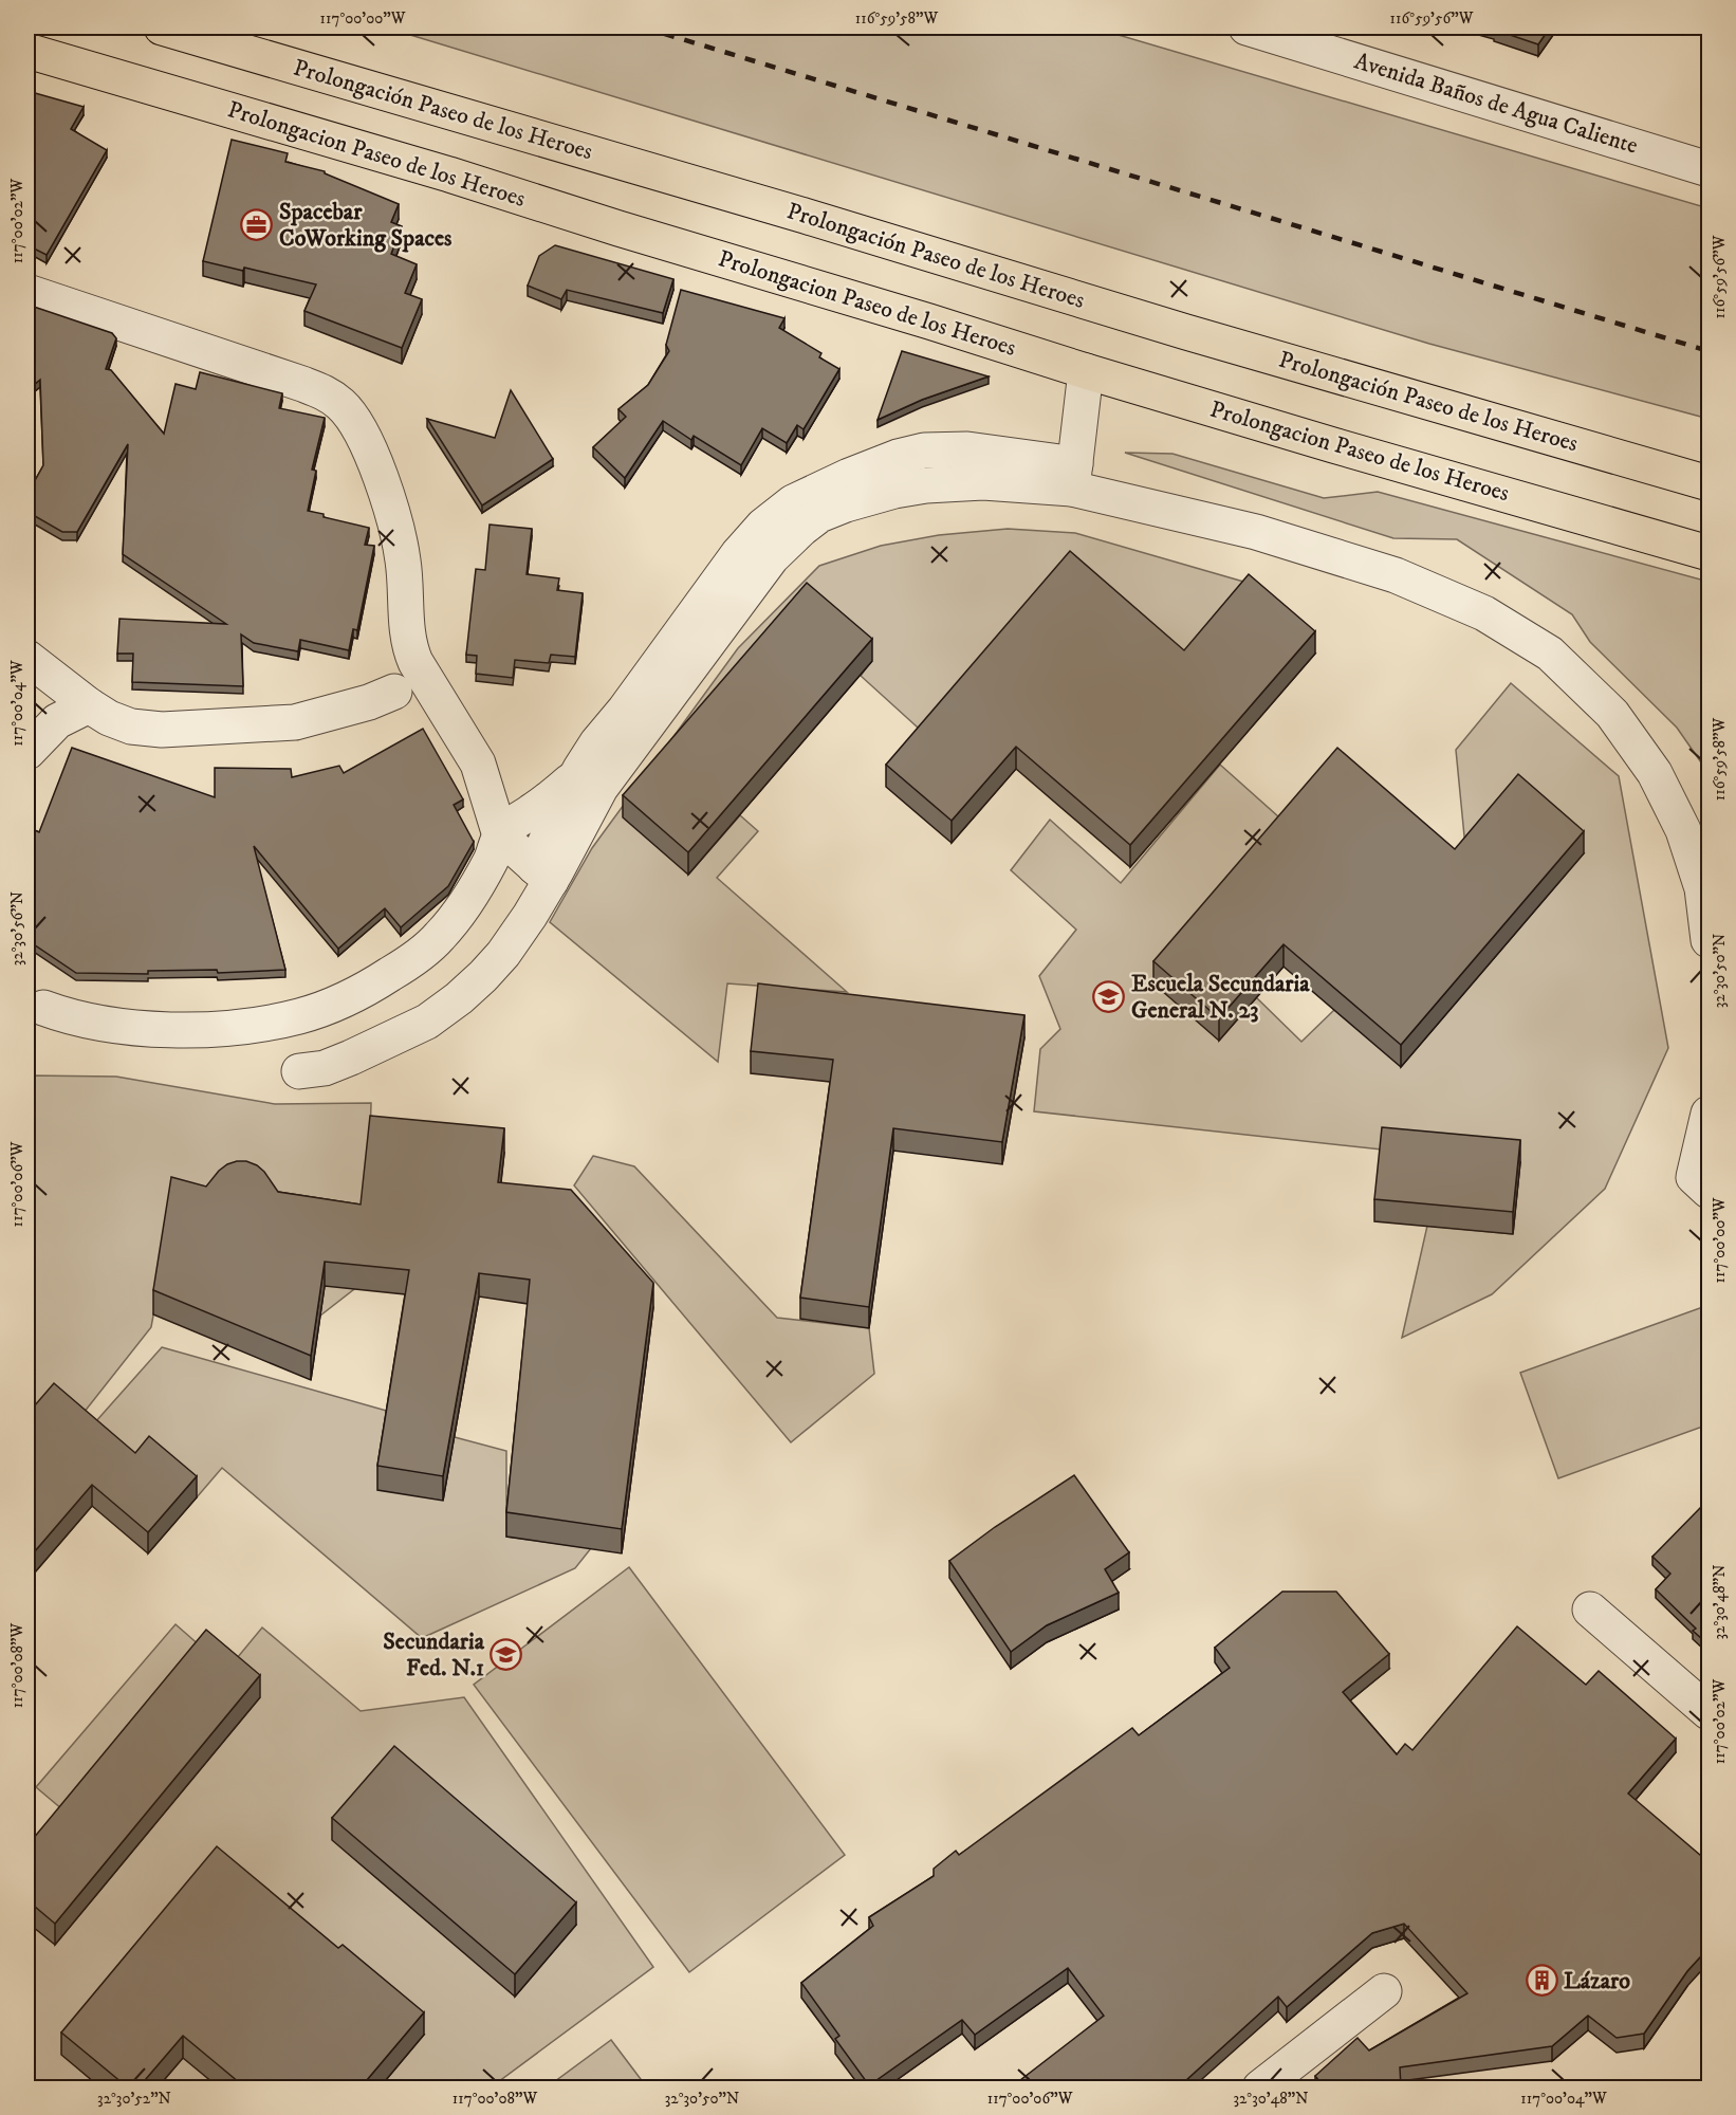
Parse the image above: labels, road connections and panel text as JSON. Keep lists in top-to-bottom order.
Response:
{
  "streets": {
    "main road": ["Prolongación Paseo de los Heroes", "Prolongacion Paseo de los Heroes"],
    "street": ["Avenida Baños de Agua Caliente"]
  },
  "places": {
    "office": ["Spacebar CoWorking Spaces"],
    "school or university": ["Escuela Secundaria General N. 23", "Secundaria Fed. N.1"],
    "building": ["Lázaro"]
  },
  "coordinates": [
    "117°00'00\"W",
    "116°59'58\"W",
    "116°59'56\"W",
    "117°00'02\"W",
    "117°00'04\"W",
    "32°30'56\"N",
    "32°30'50\"N",
    "117°00'06\"W",
    "32°30'48\"N",
    "117°00'08\"W",
    "32°30'52\"N"
  ]
}
